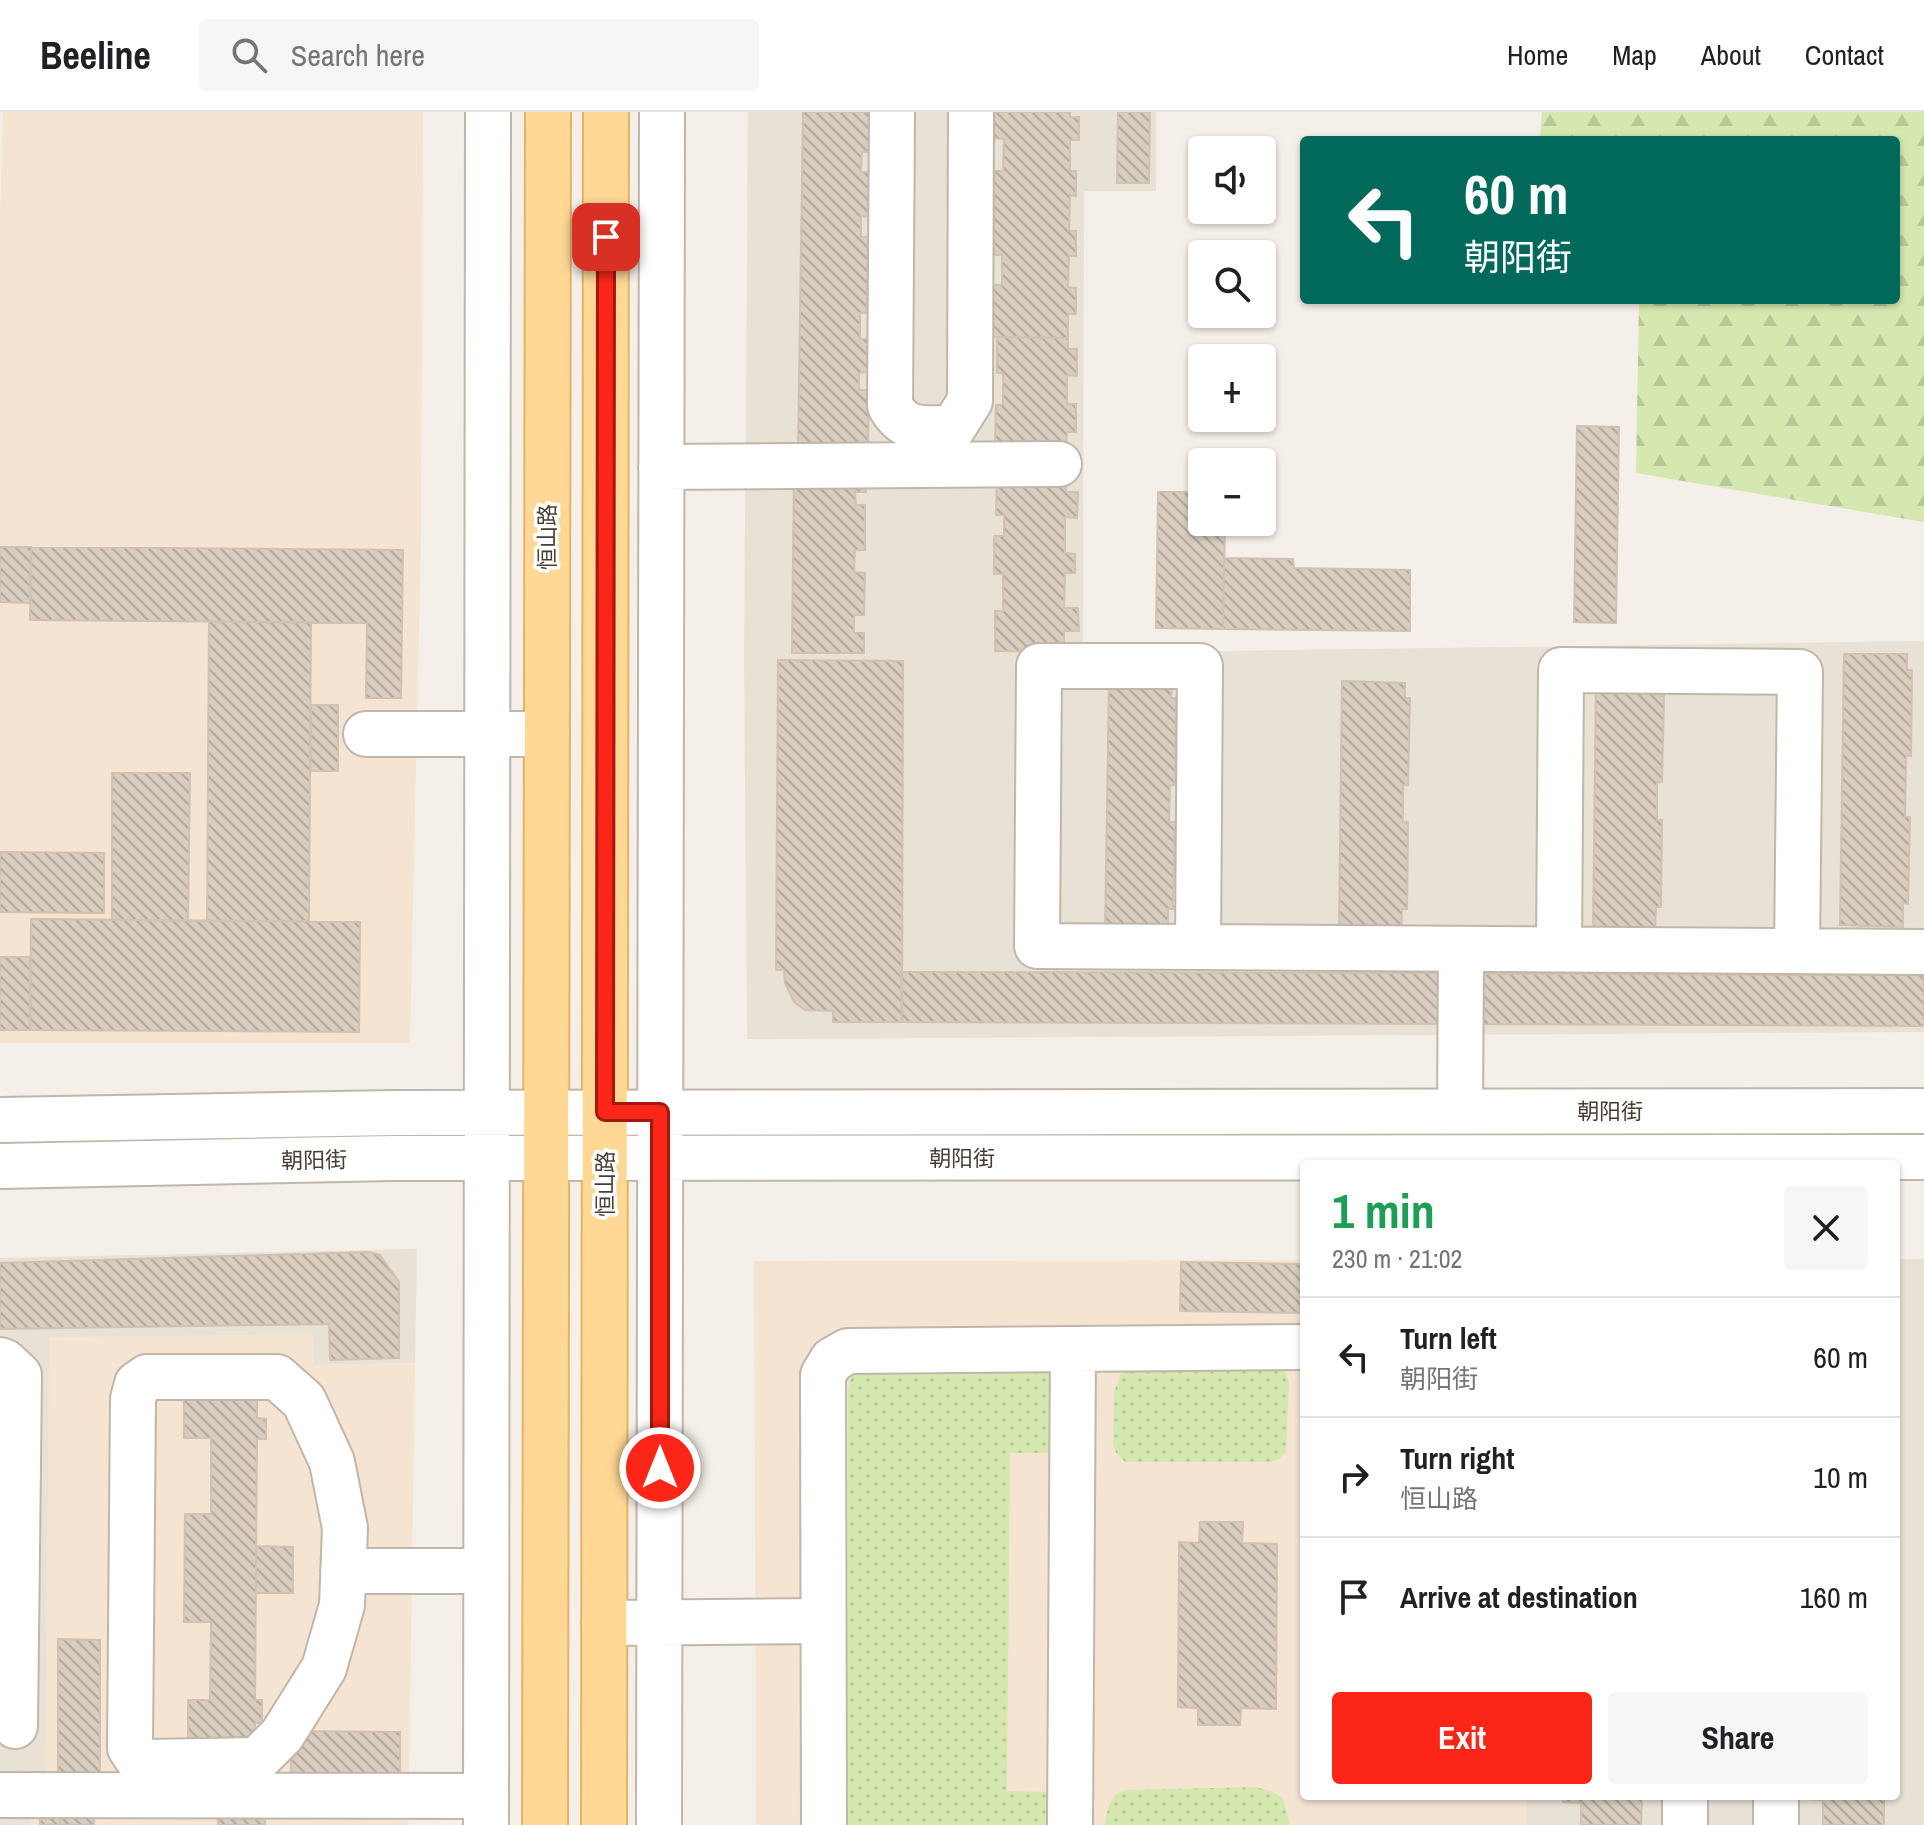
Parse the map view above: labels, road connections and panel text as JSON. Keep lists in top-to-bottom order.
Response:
{
  "streets": {
    "main road": ["恒山路"],
    "street": ["朝阳街"]
  },
  "crossings": [
    ["恒山路", "朝阳街"]
  ],
  "page": {
    "header": "Beeline",
    "search": "Search here",
    "nav": [
      "Home",
      "Map",
      "About",
      "Contact"
    ],
    "map_buttons": ["+", "−"],
    "turn": ["60 m", "朝阳街"],
    "heading": ["1 min", "230 m · 21:02"],
    "list": [
      {
        "name": "Turn left",
        "note": "朝阳街",
        "value": "60 m"
      },
      {
        "name": "Turn right",
        "note": "恒山路",
        "value": "10 m"
      },
      {
        "name": "Arrive at destination",
        "value": "160 m"
      }
    ],
    "buttons": ["Exit", "Share"]
  }
}
